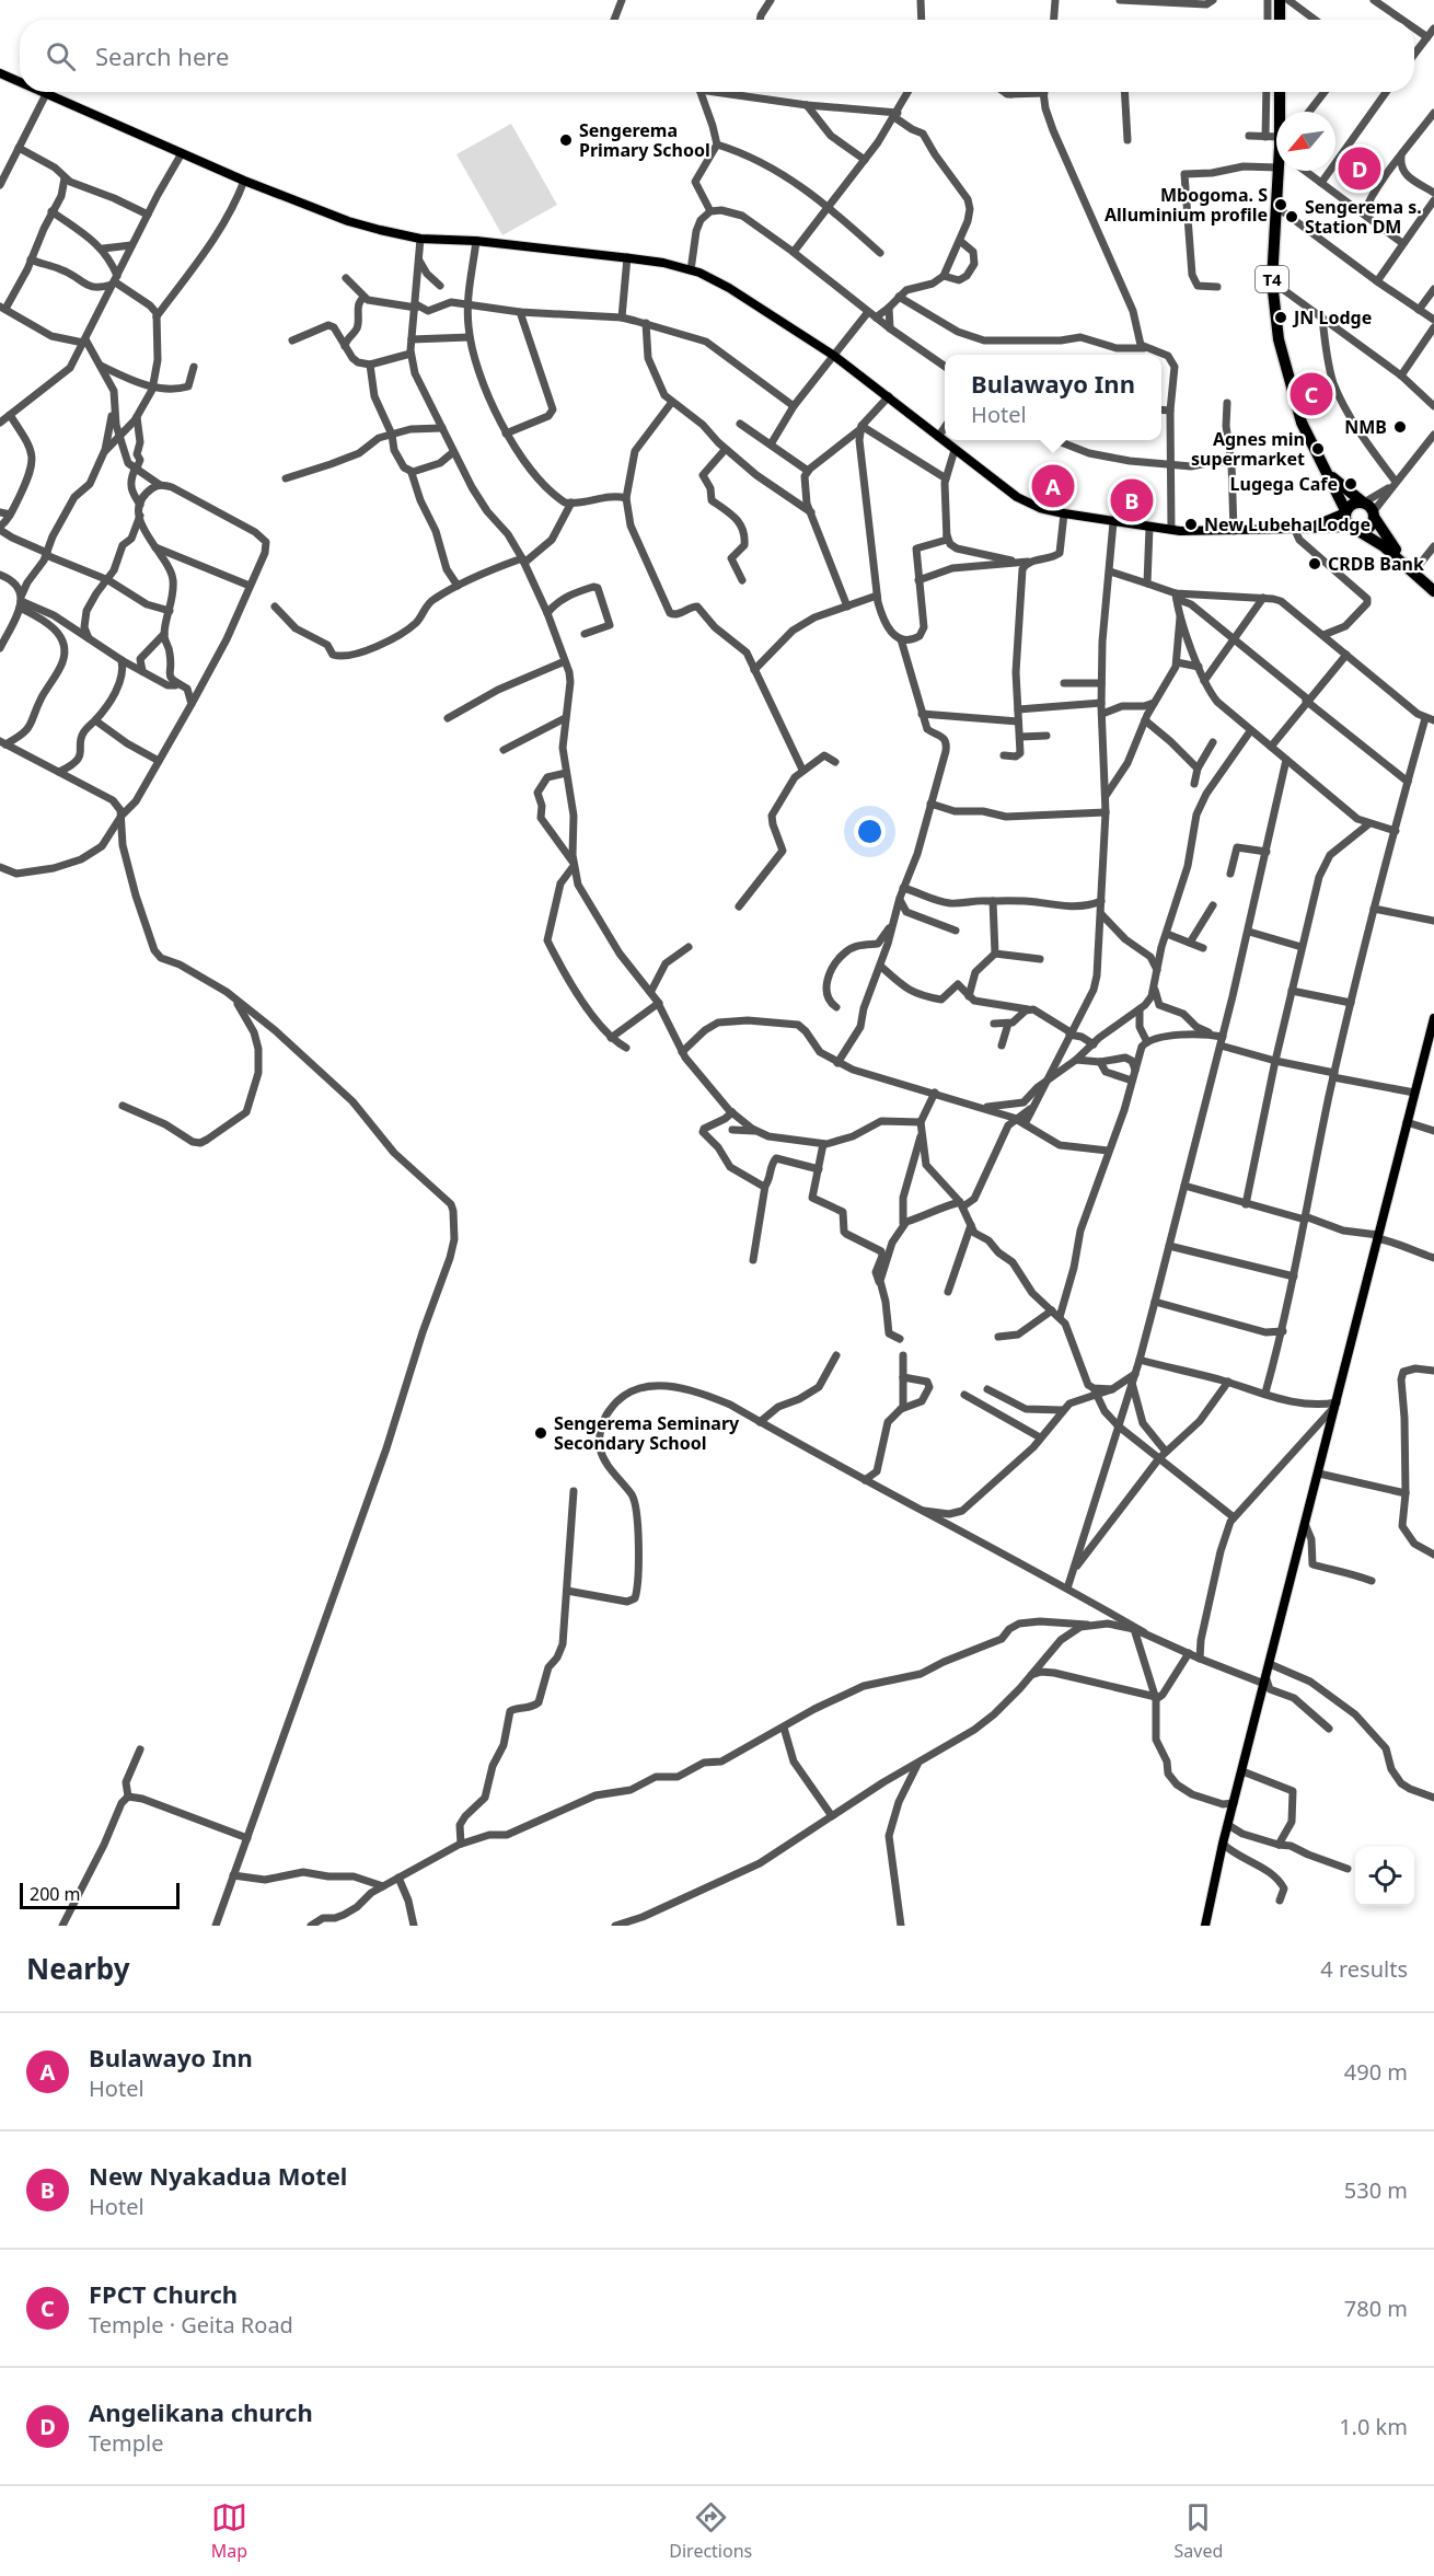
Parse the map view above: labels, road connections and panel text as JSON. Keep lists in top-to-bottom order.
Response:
{
  "streets": {
    "highway": ["T4"]
  },
  "places": [
    "Sengerema Primary School",
    "Mbogoma. S Alluminium profile",
    "Sengerema s. Station DM",
    "JN Lodge",
    "NMB",
    "Agnes min supermarket",
    "Lugega Cafe",
    "New Lubeha Lodge",
    "CRDB Bank",
    "Sengerema Seminary Secondary School"
  ],
  "scale_bar": "200 m",
  "north": "bottom left",
  "page": {
    "search": "Search here",
    "pins": [
      "D",
      "C",
      "A",
      "B"
    ],
    "popup": ["Bulawayo Inn", "Hotel"],
    "scale": "200 m",
    "heading": ["Nearby", "4 results"],
    "list": [
      {
        "mark": "A",
        "name": "Bulawayo Inn",
        "note": "Hotel",
        "value": "490 m"
      },
      {
        "mark": "B",
        "name": "New Nyakadua Motel",
        "note": "Hotel",
        "value": "530 m"
      },
      {
        "mark": "C",
        "name": "FPCT Church",
        "note": "Temple · Geita Road",
        "value": "780 m"
      },
      {
        "mark": "D",
        "name": "Angelikana church",
        "note": "Temple",
        "value": "1.0 km"
      }
    ],
    "nav": ["Map", "Directions", "Saved"]
  }
}
